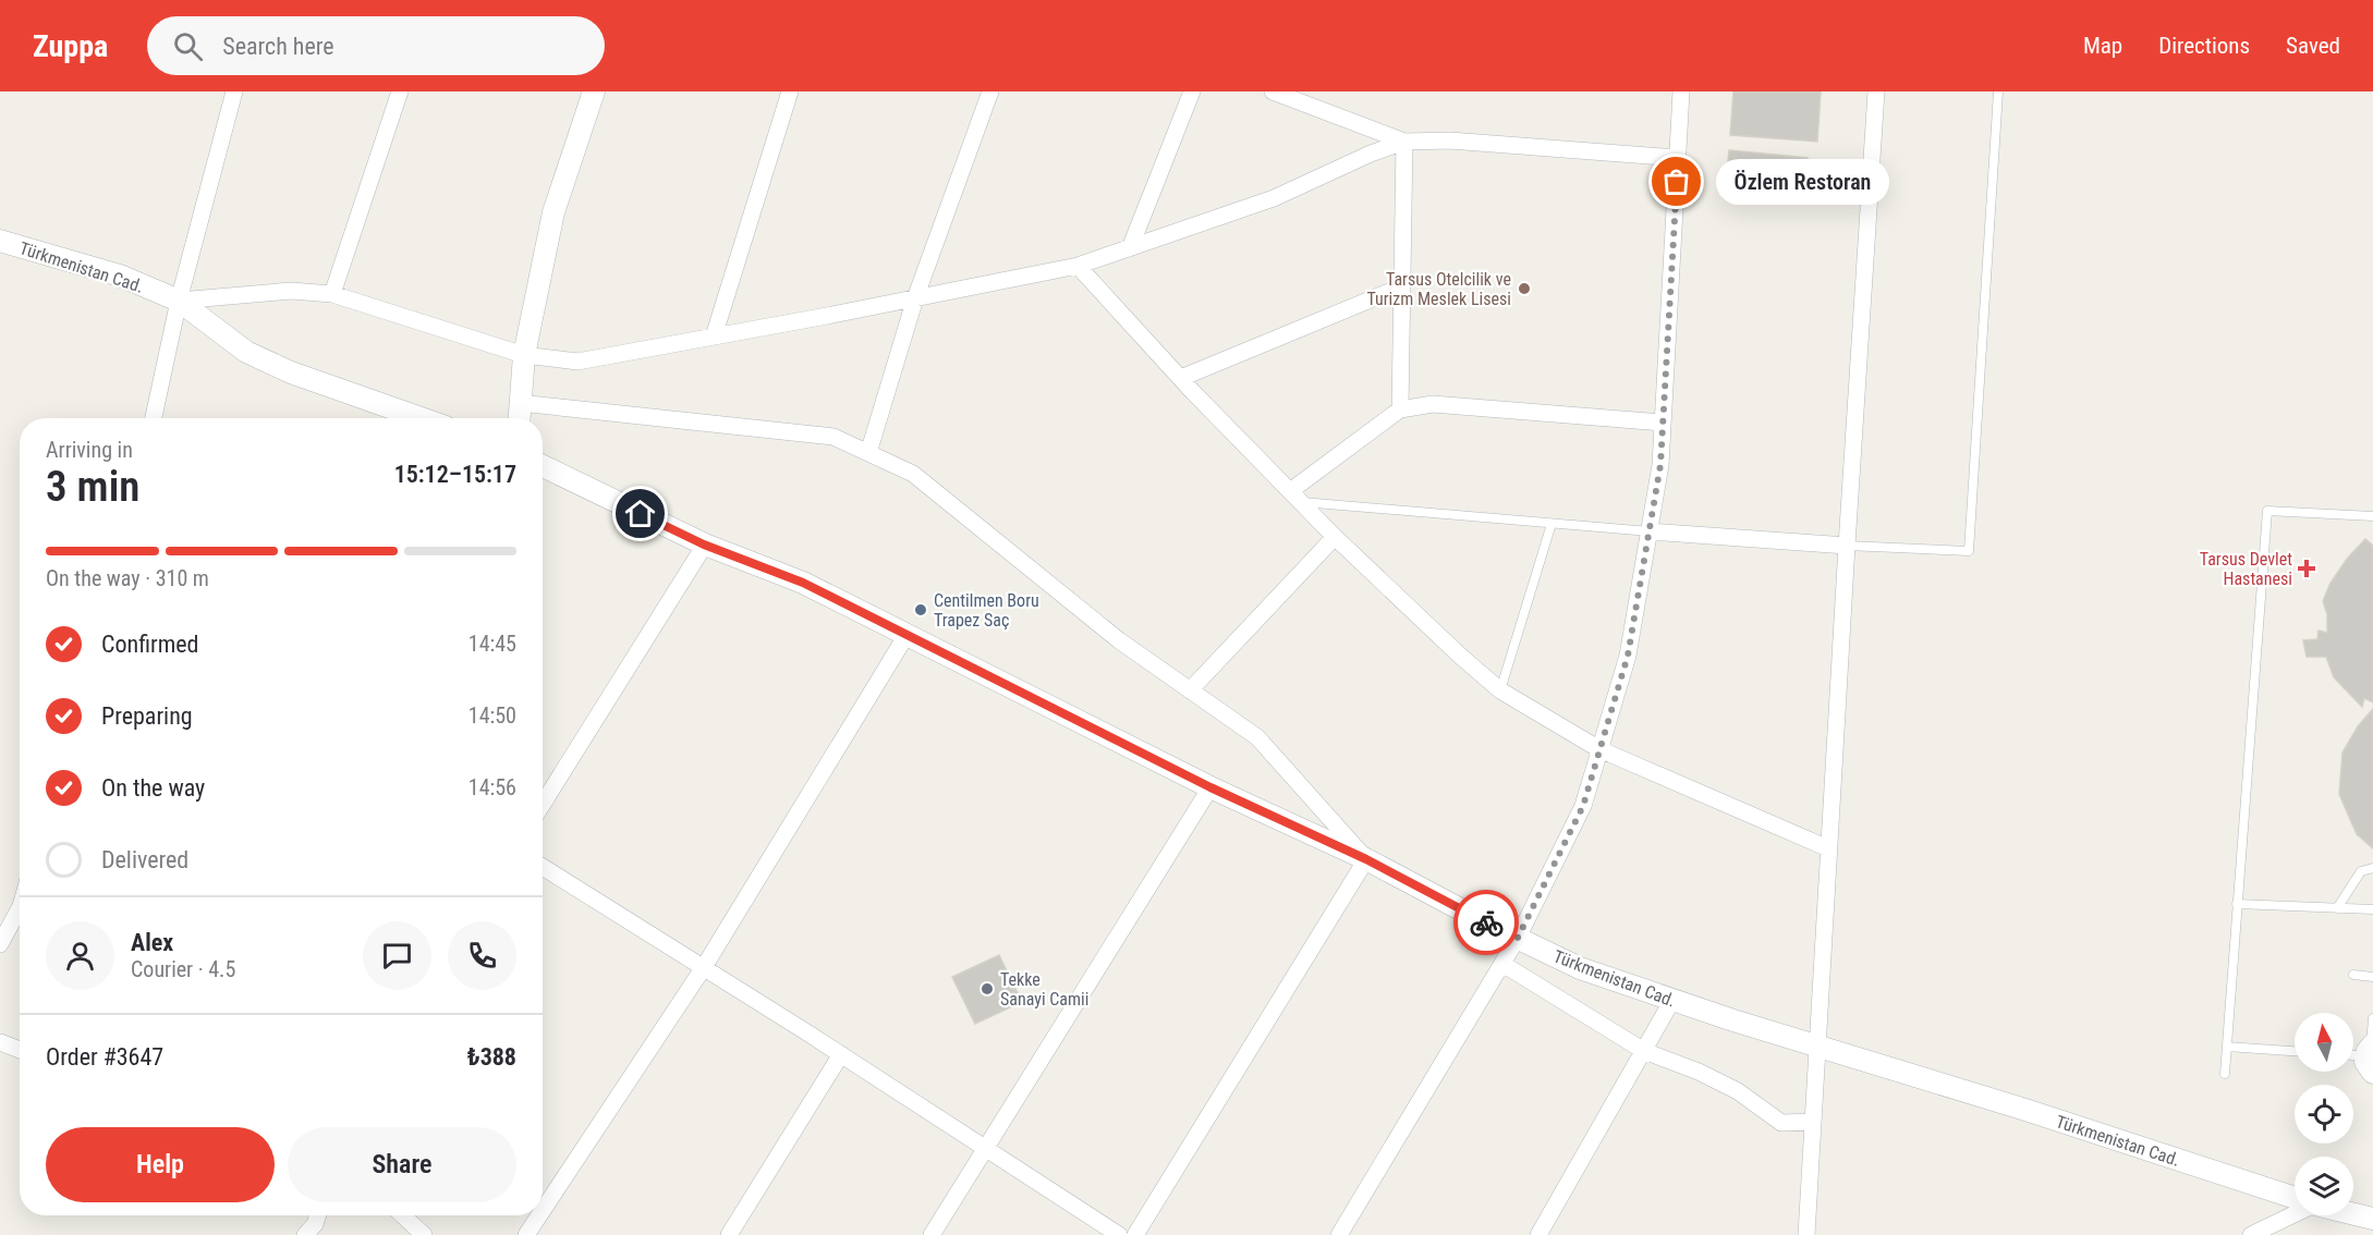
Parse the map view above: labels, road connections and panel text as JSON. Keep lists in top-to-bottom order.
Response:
{
  "streets": {
    "street": ["Türkmenistan Cad."]
  },
  "places": {
    "other": [
      "Özlem Restoran",
      "Tarsus Otelcilik ve Turizm Meslek Lisesi",
      "Centilmen Boru Trapez Saç",
      "Tekke Sanayi Camii"
    ],
    "health": ["Tarsus Devlet Hastanesi"]
  },
  "north": "top",
  "page": {
    "header": "Zuppa",
    "search": "Search here",
    "nav": ["Map", "Directions", "Saved"],
    "bubble": "Özlem Restoran",
    "heading": ["3 min", "Arriving in", "15:12–15:17"],
    "panel": [
      "Alex",
      "Courier · 4.5",
      "Order #3647",
      "₺388"
    ],
    "bar": "On the way · 310 m",
    "list": [
      ["Confirmed", "14:45"],
      ["Preparing", "14:50"],
      ["On the way", "14:56"],
      "Delivered"
    ],
    "buttons": ["Help", "Share"]
  }
}
